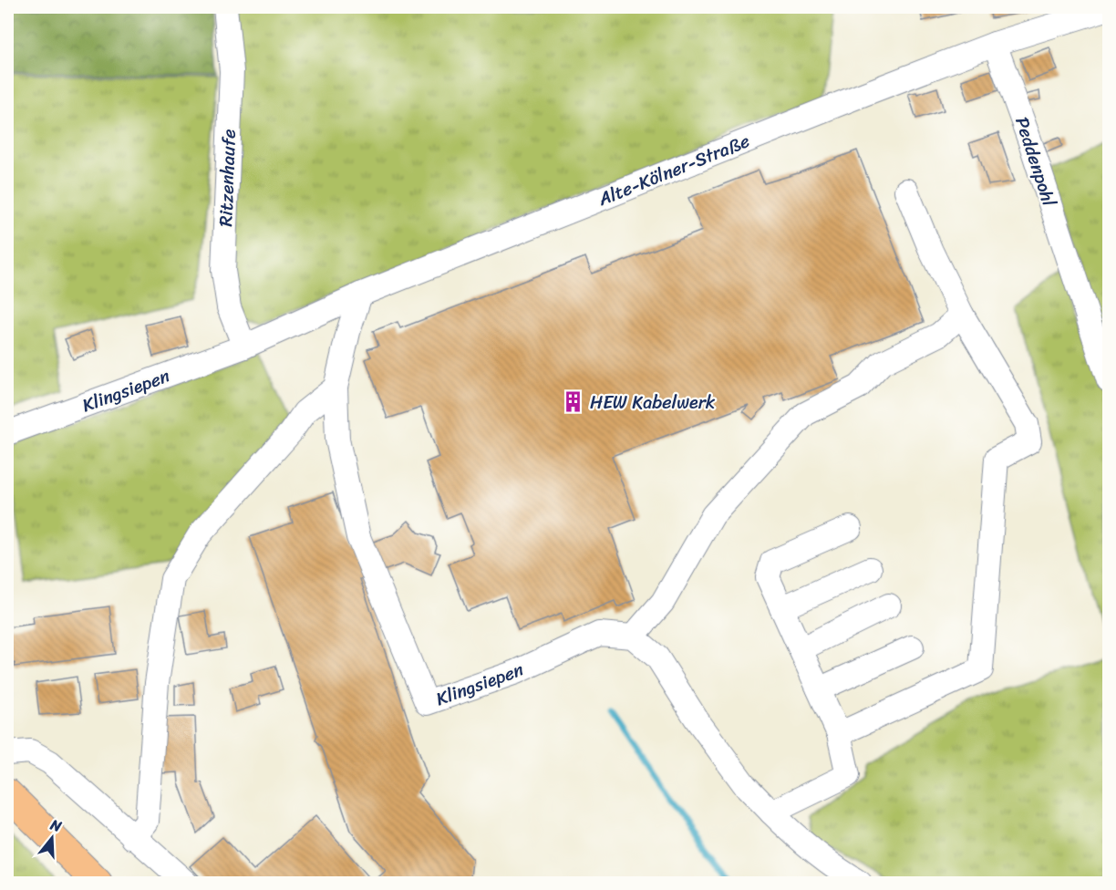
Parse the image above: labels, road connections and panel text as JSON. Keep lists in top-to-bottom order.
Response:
{
  "streets": {
    "street": [
      "Peddenpohl",
      "Alte-Kölner-Straße",
      "Ritzenhaufe",
      "Klingsiepen"
    ]
  },
  "crossings": [
    ["Peddenpohl", "Alte-Kölner-Straße"],
    ["Alte-Kölner-Straße", "Ritzenhaufe"],
    ["Alte-Kölner-Straße", "Klingsiepen"],
    ["Ritzenhaufe", "Klingsiepen"]
  ],
  "places": {
    "building": ["HEW Kabelwerk"]
  },
  "north": "top"
}
